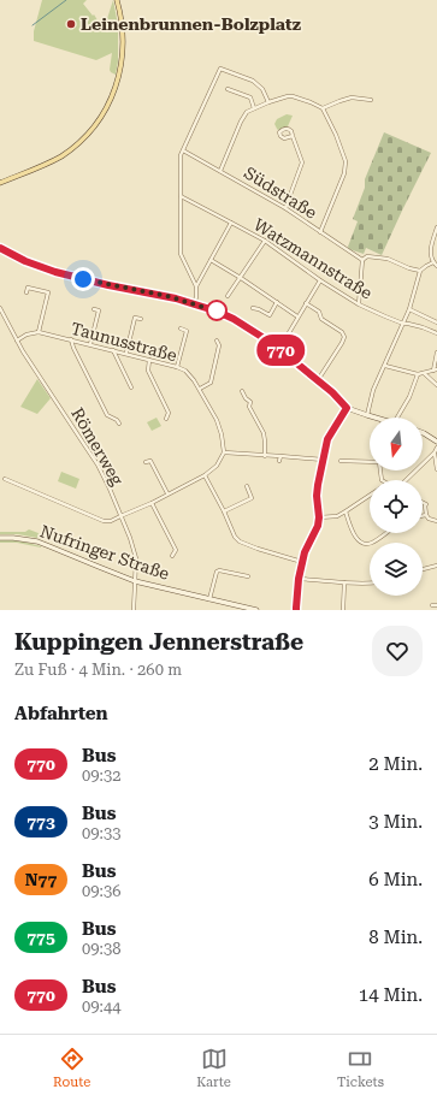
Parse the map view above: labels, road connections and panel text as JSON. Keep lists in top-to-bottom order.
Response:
{
  "streets": {
    "main road": ["Nufringer Straße"],
    "street": [
      "Südstraße",
      "Watzmannstraße",
      "Taunusstraße",
      "Römerweg"
    ]
  },
  "crossings": [
    ["Römerweg", "Nufringer Straße"]
  ],
  "places": ["Leinenbrunnen-Bolzplatz"],
  "lines": ["bus line 770"],
  "north": "bottom",
  "page": {
    "on_map": "770",
    "heading": [
      ["Kuppingen Jennerstraße", "Zu Fuß · 4 Min. · 260 m"],
      "Abfahrten"
    ],
    "list": [
      {
        "mark": "770",
        "name": "Bus",
        "note": "09:32",
        "value": "2 Min."
      },
      {
        "mark": "773",
        "name": "Bus",
        "note": "09:33",
        "value": "3 Min."
      },
      {
        "mark": "N77",
        "name": "Bus",
        "note": "09:36",
        "value": "6 Min."
      },
      {
        "mark": "775",
        "name": "Bus",
        "note": "09:38",
        "value": "8 Min."
      },
      {
        "mark": "770",
        "name": "Bus",
        "note": "09:44",
        "value": "14 Min."
      }
    ],
    "tabs": ["Route", "Karte", "Tickets"]
  }
}
